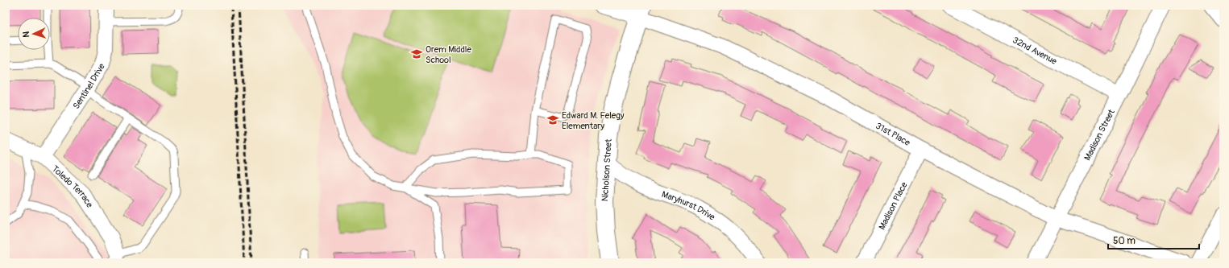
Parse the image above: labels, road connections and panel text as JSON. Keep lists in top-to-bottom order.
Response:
{
  "streets": {
    "street": [
      "32nd Avenue",
      "Sentinel Drive",
      "31st Place",
      "Madison Street",
      "Nicholson Street",
      "Toledo Terrace",
      "Maryhurst Drive",
      "Madison Place"
    ]
  },
  "crossings": [
    ["32nd Avenue", "Madison Street"],
    ["Sentinel Drive", "Toledo Terrace"],
    ["31st Place", "Madison Street"],
    ["31st Place", "Nicholson Street"],
    ["31st Place", "Madison Place"],
    ["Nicholson Street", "Maryhurst Drive"]
  ],
  "places": {
    "school or university": ["Orem Middle School", "Edward M. Felegy Elementary"]
  },
  "scale_bar": "50 m",
  "north": "left"
}
